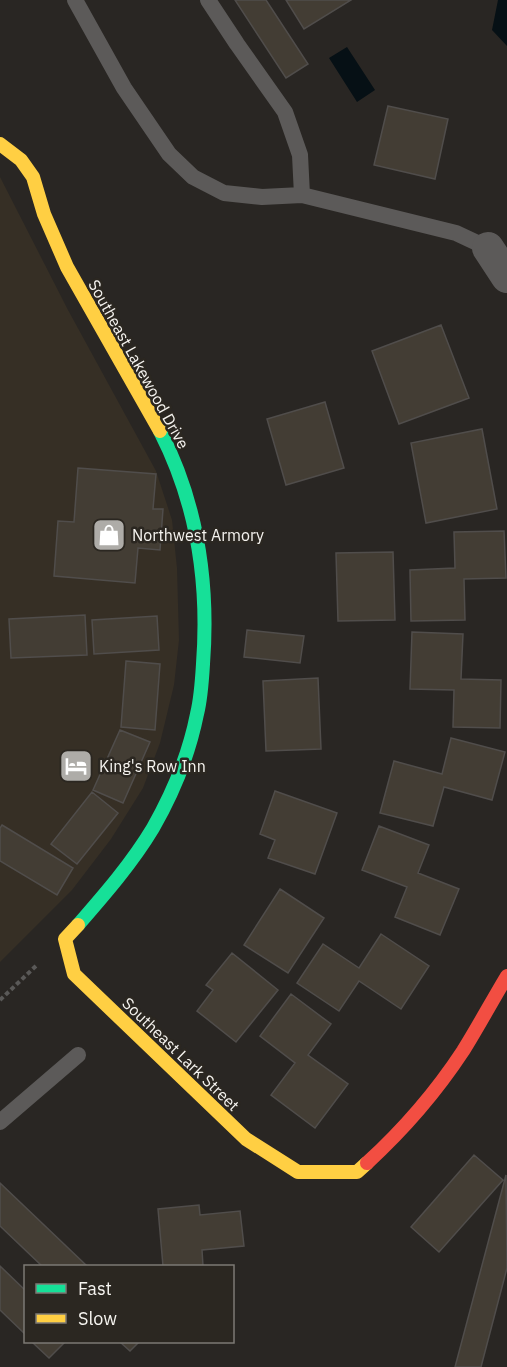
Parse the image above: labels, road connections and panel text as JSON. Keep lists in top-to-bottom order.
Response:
{
  "streets": {
    "street": ["Southeast Lakewood Drive", "Southeast Lark Street"]
  },
  "crossings": [
    ["Southeast Lakewood Drive", "Southeast Lark Street"]
  ],
  "places": {
    "shop": ["Northwest Armory"],
    "hotel": ["King's Row Inn"]
  },
  "legend": ["Fast", "Slow"]
}
